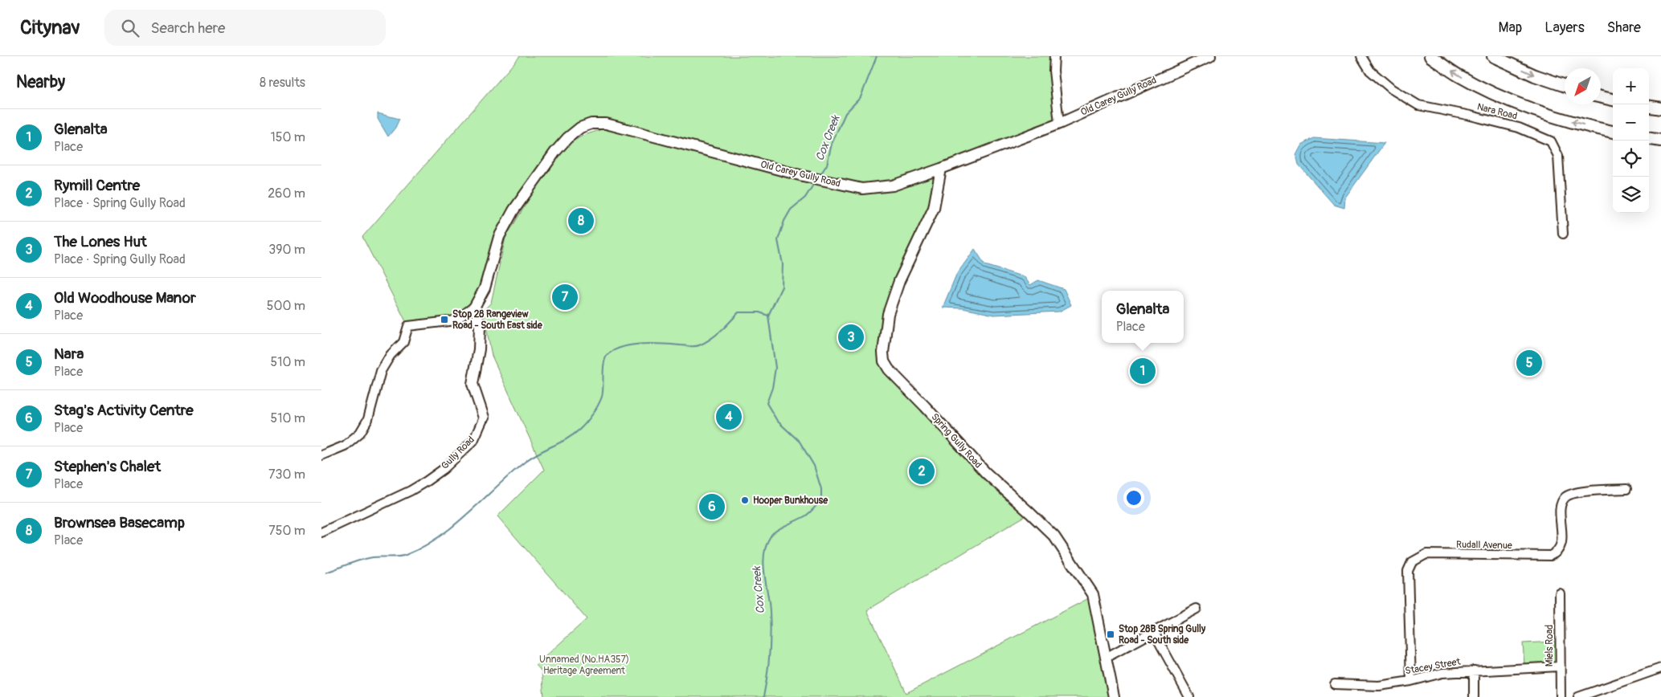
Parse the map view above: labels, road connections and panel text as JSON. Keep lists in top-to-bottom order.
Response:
{
  "streets": {
    "main road": ["Old Carey Gully Road", "Spring Gully Road", "Gully Road"],
    "street": [
      "Nara Road",
      "Rudall Avenue",
      "Miels Road",
      "Stacey Street"
    ]
  },
  "crossings": [
    ["Old Carey Gully Road", "Spring Gully Road"],
    ["Old Carey Gully Road", "Gully Road"],
    ["Rudall Avenue", "Stacey Street"],
    ["Miels Road", "Stacey Street"]
  ],
  "water": ["Cox Creek"],
  "parks": ["Unnamed (No.HA357) Heritage Agreement"],
  "places": {
    "transit": ["Stop 28 Rangeview Road - South East side", "Stop 28B Spring Gully Road - South side"],
    "other": ["Hooper Bunkhouse"]
  },
  "north": "bottom left",
  "page": {
    "header": "Citynav",
    "search": "Search here",
    "nav": ["Map", "Layers", "Share"],
    "heading": ["Nearby", "8 results"],
    "map_buttons": ["+", "−"],
    "list": [
      {
        "mark": "1",
        "name": "Glenalta",
        "note": "Place",
        "value": "150 m"
      },
      {
        "mark": "2",
        "name": "Rymill Centre",
        "note": "Place · Spring Gully Road",
        "value": "260 m"
      },
      {
        "mark": "3",
        "name": "The Lones Hut",
        "note": "Place · Spring Gully Road",
        "value": "390 m"
      },
      {
        "mark": "4",
        "name": "Old Woodhouse Manor",
        "note": "Place",
        "value": "500 m"
      },
      {
        "mark": "5",
        "name": "Nara",
        "note": "Place",
        "value": "510 m"
      },
      {
        "mark": "6",
        "name": "Stag's Activity Centre",
        "note": "Place",
        "value": "510 m"
      },
      {
        "mark": "7",
        "name": "Stephen's Chalet",
        "note": "Place",
        "value": "730 m"
      },
      {
        "mark": "8",
        "name": "Brownsea Basecamp",
        "note": "Place",
        "value": "750 m"
      }
    ],
    "pins": [
      "8",
      "7",
      "3",
      "5",
      "1",
      "4",
      "2",
      "6"
    ],
    "popup": ["Glenalta", "Place"]
  }
}
